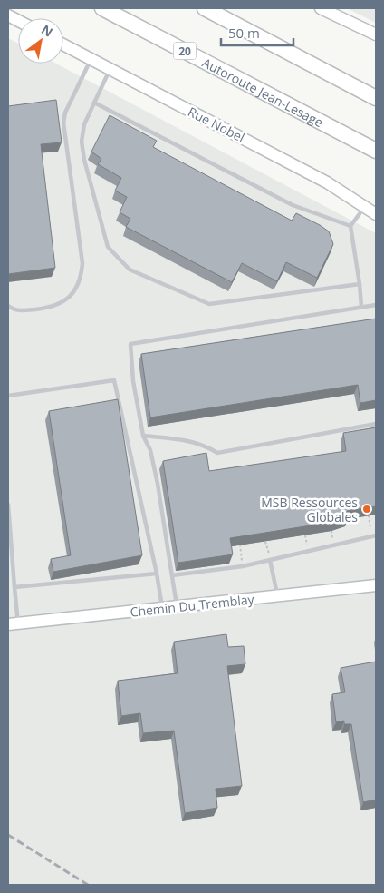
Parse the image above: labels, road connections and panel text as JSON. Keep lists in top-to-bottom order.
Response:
{
  "streets": {
    "highway": ["20", "Autoroute Jean-Lesage"],
    "street": ["Rue Nobel", "Chemin Du Tremblay"]
  },
  "places": ["MSB Ressources Globales"],
  "scale_bar": "50 m",
  "north": "top right"
}
